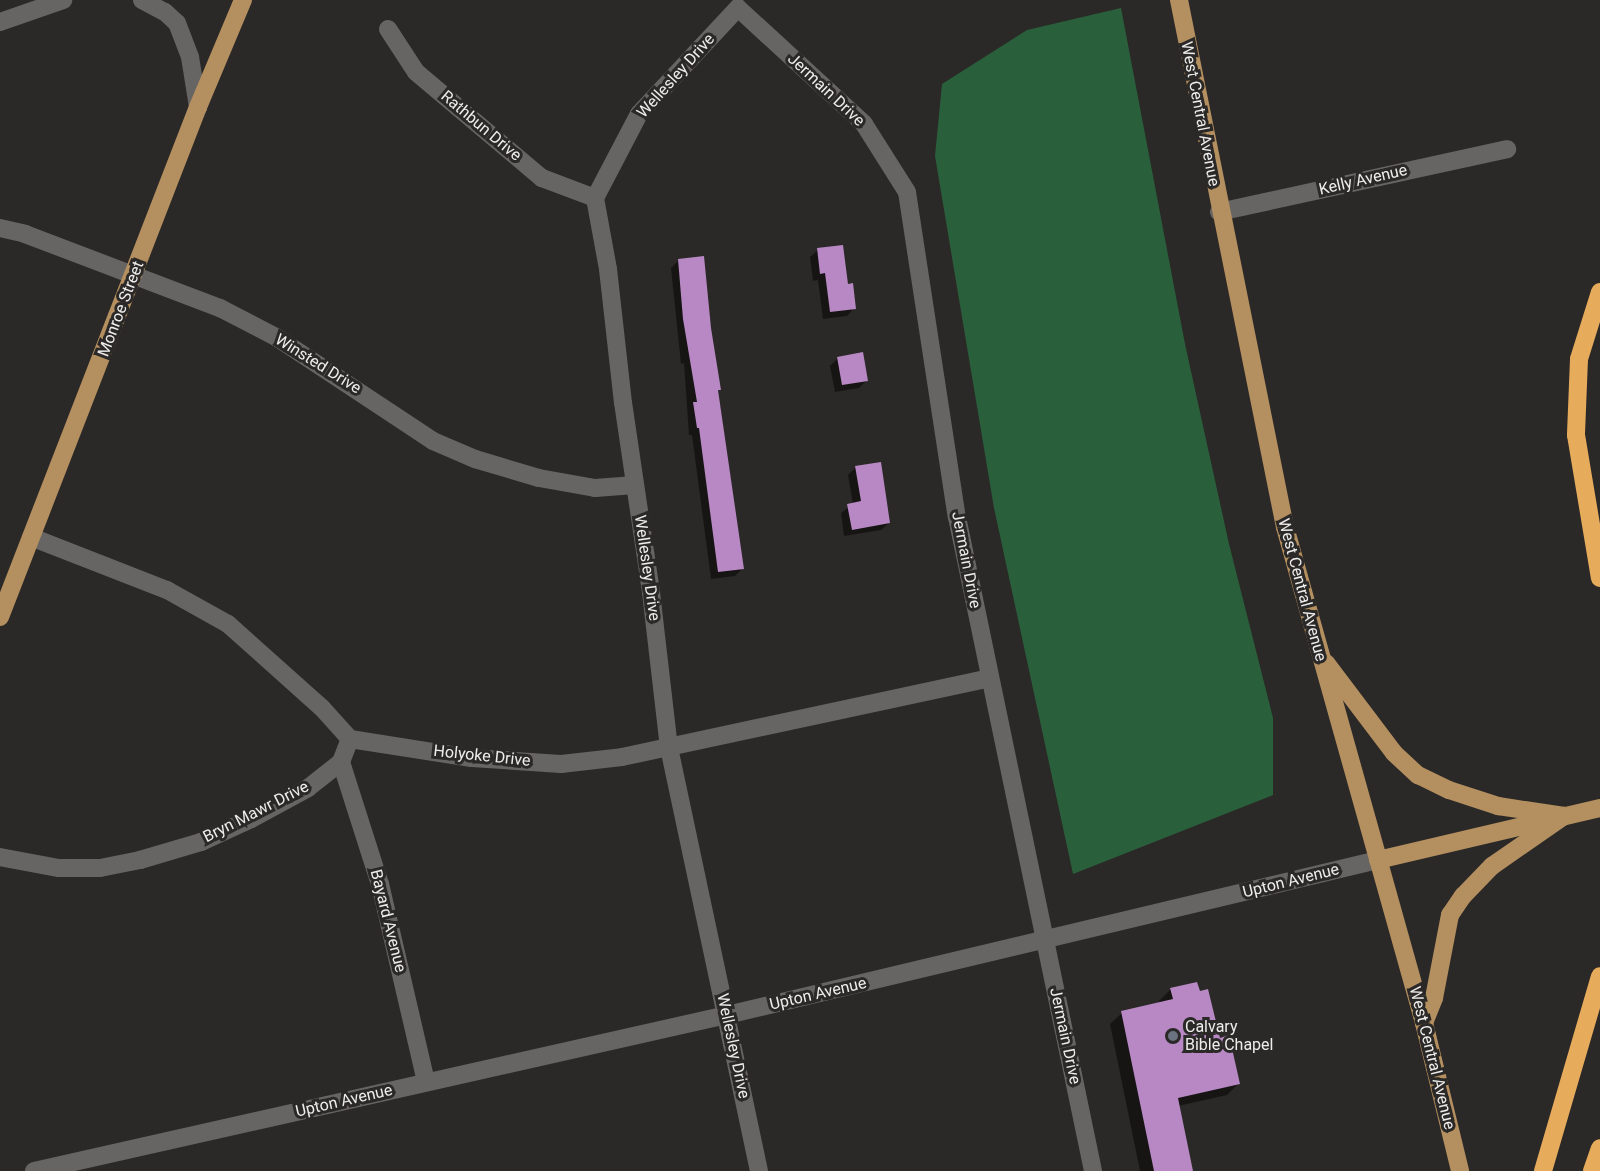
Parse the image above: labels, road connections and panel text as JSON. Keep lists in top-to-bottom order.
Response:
{
  "streets": {
    "main road": ["West Central Avenue", "Monroe Street", "Upton Avenue"],
    "street": [
      "Wellesley Drive",
      "Jermain Drive",
      "Rathbun Drive",
      "Kelly Avenue",
      "Winsted Drive",
      "Holyoke Drive",
      "Bryn Mawr Drive",
      "Bayard Avenue"
    ]
  },
  "crossings": [
    ["Wellesley Drive", "Jermain Drive"],
    ["Wellesley Drive", "Rathbun Drive"],
    ["Wellesley Drive", "Winsted Drive"],
    ["Wellesley Drive", "Holyoke Drive"],
    ["Wellesley Drive", "Upton Avenue"],
    ["Jermain Drive", "Holyoke Drive"],
    ["Jermain Drive", "Upton Avenue"],
    ["West Central Avenue", "Kelly Avenue"],
    ["West Central Avenue", "Upton Avenue"],
    ["Monroe Street", "Winsted Drive"],
    ["Bryn Mawr Drive", "Bayard Avenue"],
    ["Upton Avenue", "Bayard Avenue"]
  ],
  "places": ["Calvary Bible Chapel"]
}
